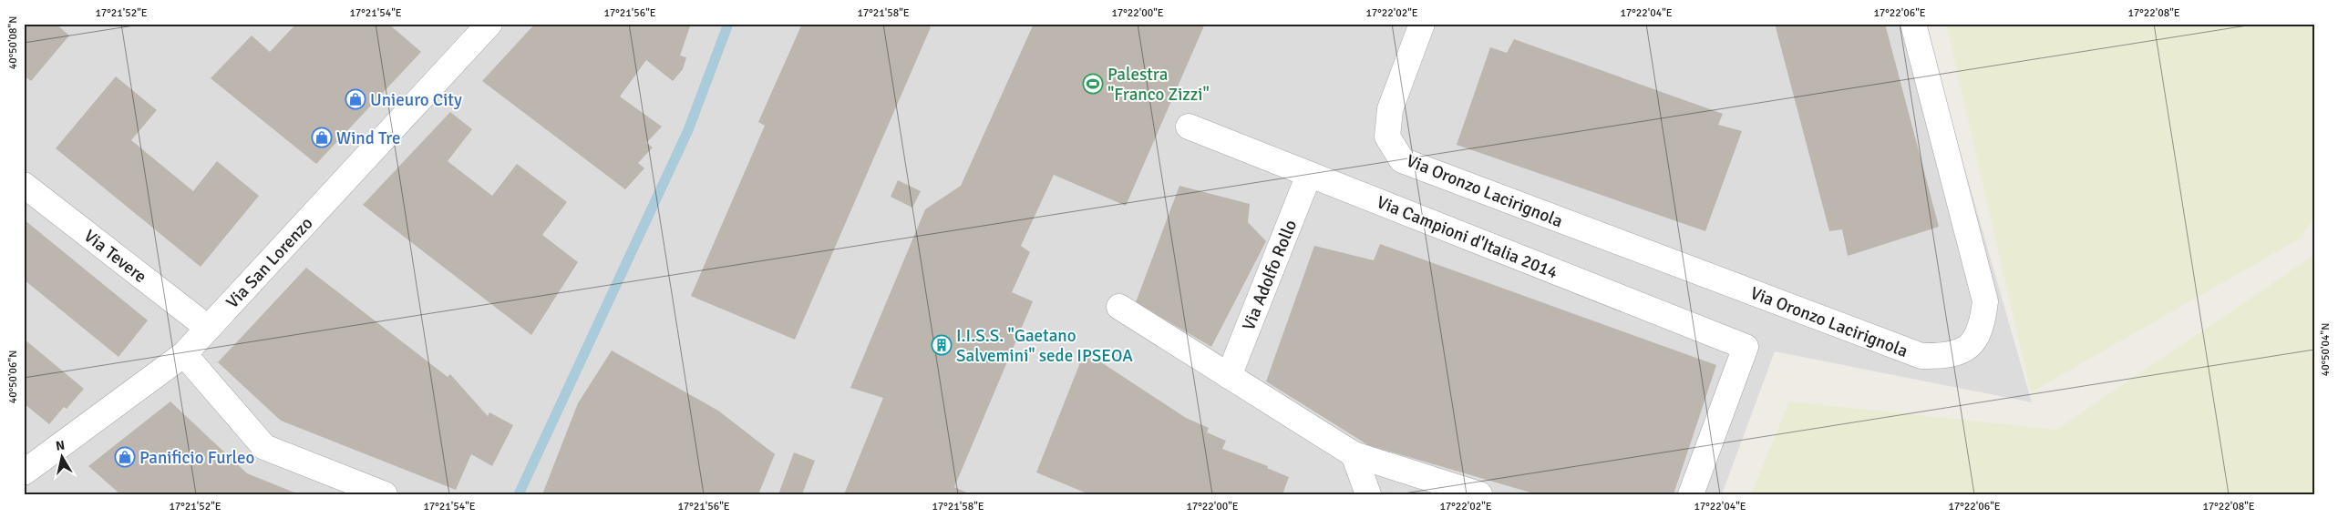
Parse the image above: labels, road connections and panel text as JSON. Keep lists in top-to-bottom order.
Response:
{
  "streets": {
    "street": [
      "Via Oronzo Lacirignola",
      "Via Campioni d'Italia 2014",
      "Via Tevere",
      "Via San Lorenzo",
      "Via Adolfo Rollo"
    ]
  },
  "crossings": [
    ["Via Campioni d'Italia 2014", "Via Adolfo Rollo"],
    ["Via Tevere", "Via San Lorenzo"]
  ],
  "places": {
    "sports": ["Palestra \"Franco Zizzi\""],
    "shop": ["Unieuro City", "Wind Tre", "Panificio Furleo"],
    "building": ["I.I.S.S. \"Gaetano Salvemini\" sede IPSEOA"]
  },
  "north": "top",
  "coordinates": [
    "17°21'52\"E",
    "17°21'54\"E",
    "17°21'56\"E",
    "17°21'58\"E",
    "17°22'00\"E",
    "17°22'02\"E",
    "17°22'04\"E",
    "17°22'06\"E",
    "17°22'08\"E",
    "40°50'08\"N",
    "40°50'04\"N",
    "40°50'06\"N"
  ]
}
